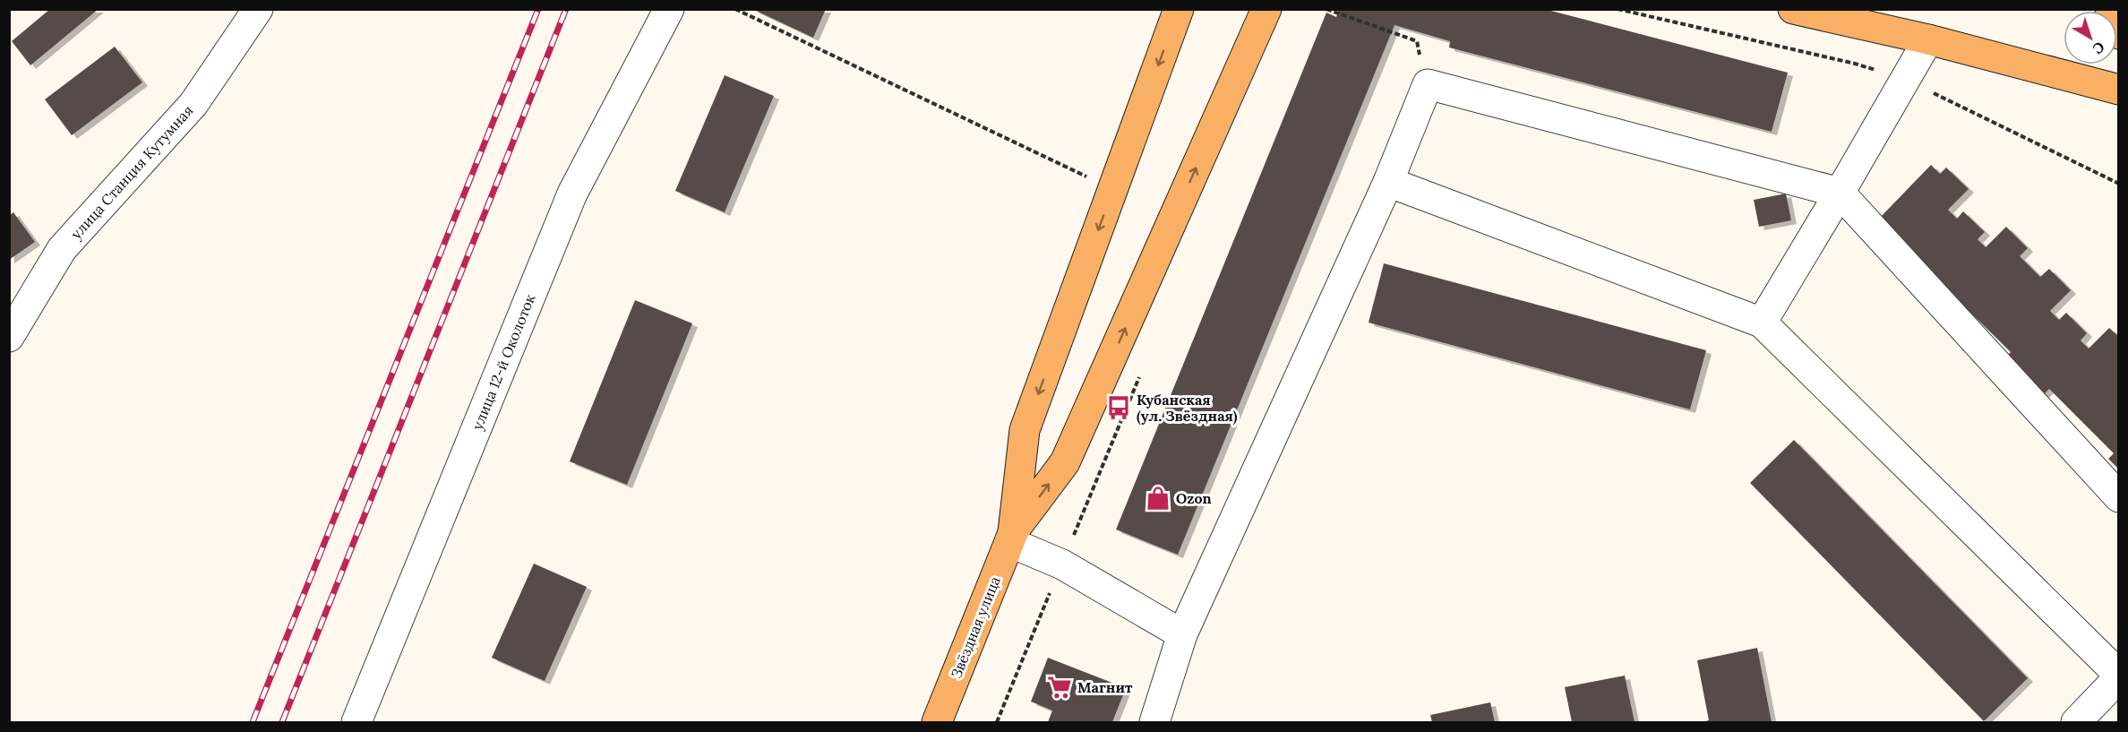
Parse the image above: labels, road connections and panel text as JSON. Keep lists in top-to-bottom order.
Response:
{
  "streets": {
    "main road": ["Звёздная улица"],
    "street": ["улица Станция Кутумная", "улица 12-й Околоток"]
  },
  "places": {
    "bus stop": ["Кубанская (ул. Звёздная)"],
    "shop": ["Ozon"],
    "supermarket": ["Магнит"]
  },
  "north": "bottom right"
}
